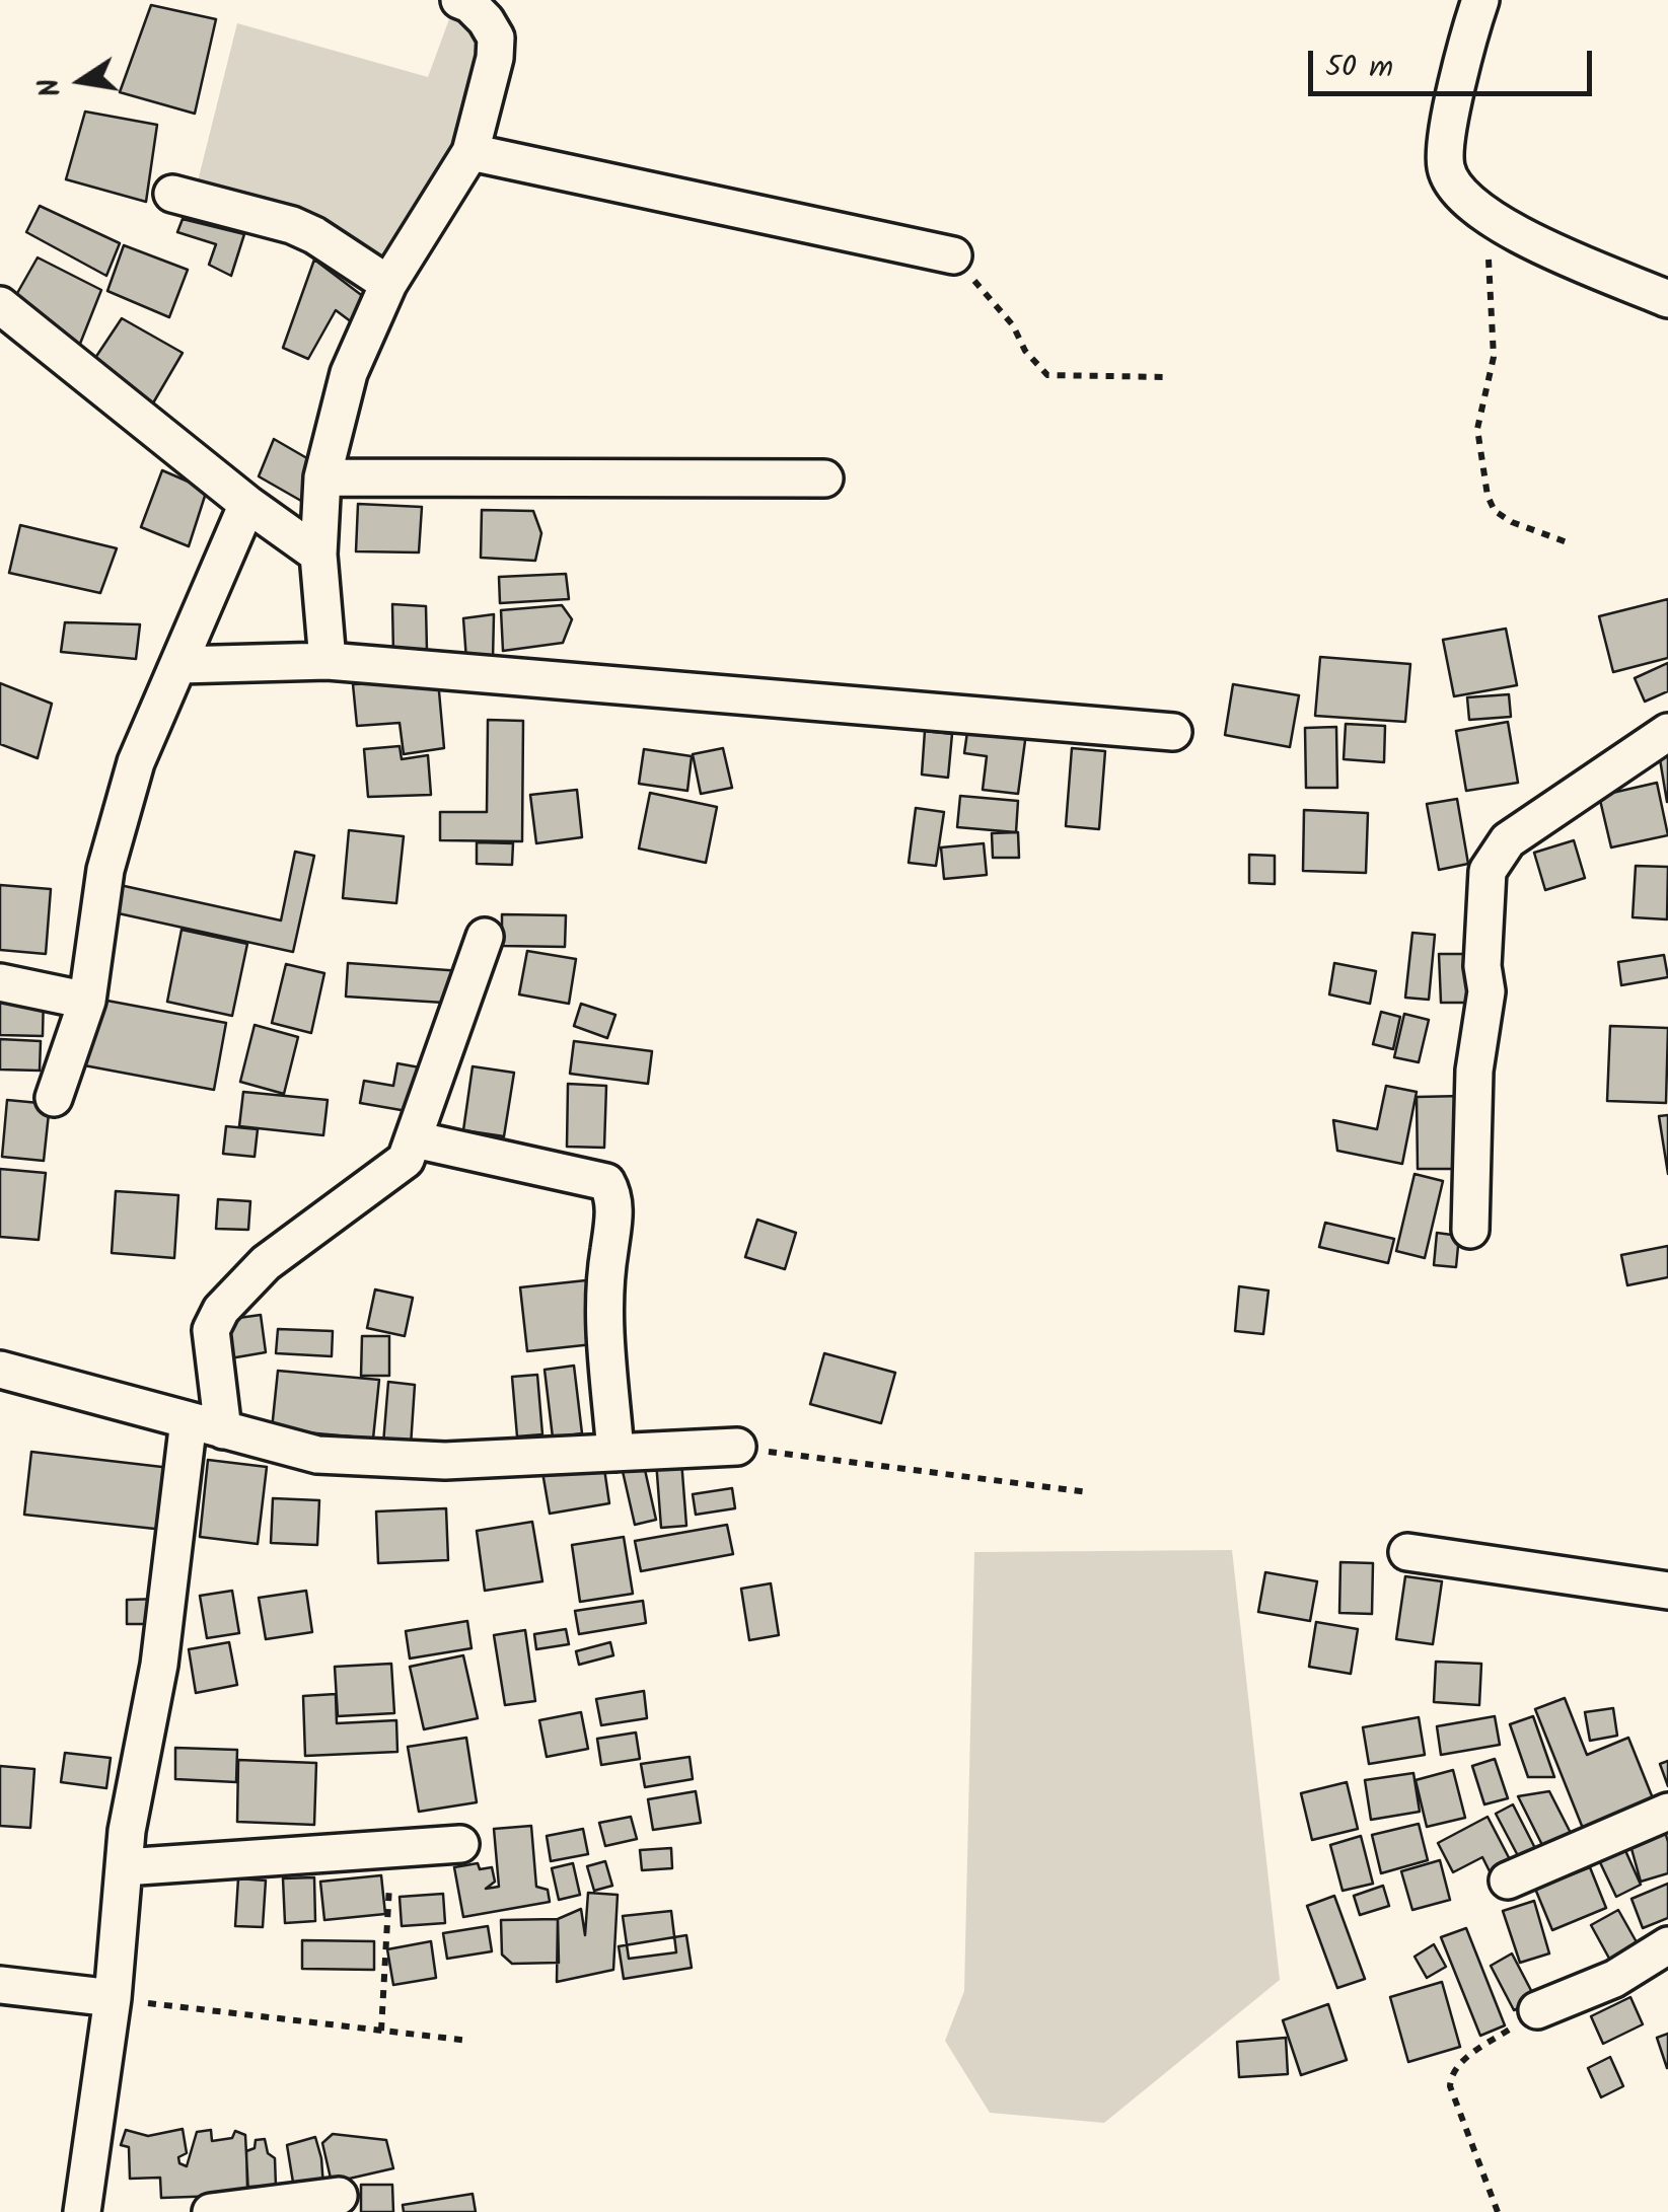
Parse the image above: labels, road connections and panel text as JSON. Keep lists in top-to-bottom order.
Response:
{
  "scale_bar": "50 m",
  "north": "left"
}
